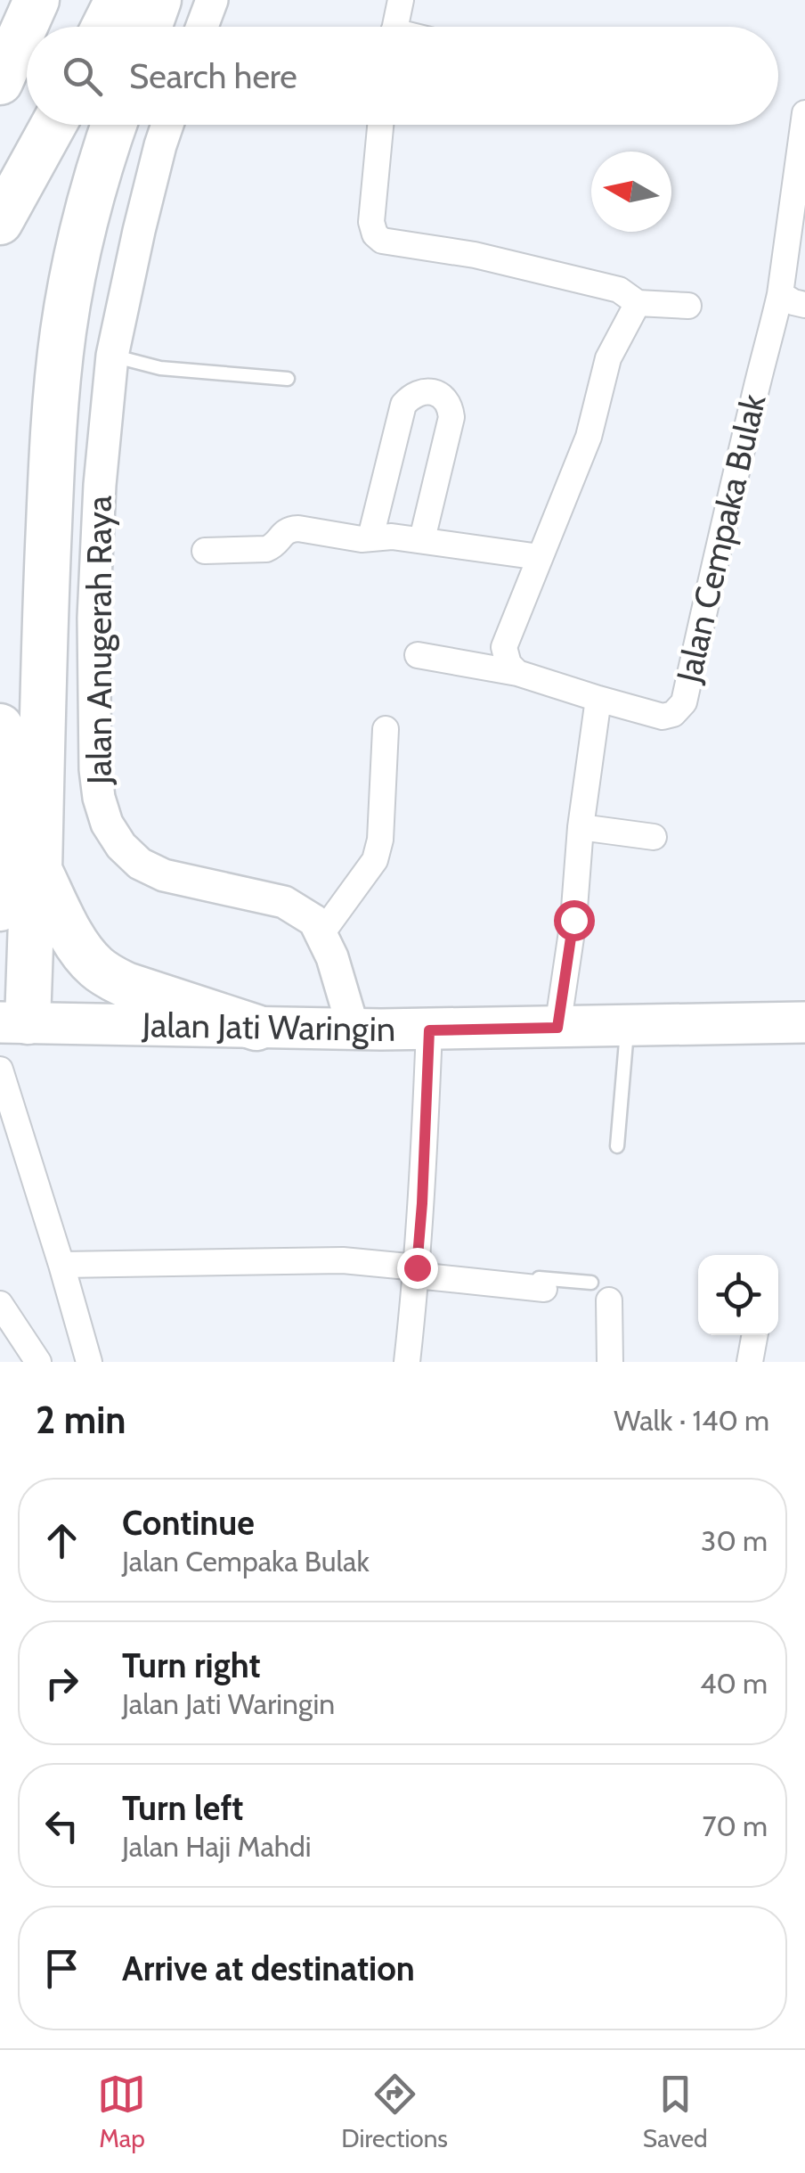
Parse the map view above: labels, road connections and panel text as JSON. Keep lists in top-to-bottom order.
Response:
{
  "streets": {
    "main road": ["Jalan Jati Waringin"],
    "street": ["Jalan Cempaka Bulak", "Jalan Anugerah Raya"]
  },
  "north": "left",
  "page": {
    "search": "Search here",
    "heading": ["2 min", "Walk · 140 m"],
    "list": [
      ["Continue", "Jalan Cempaka Bulak", "30 m"],
      ["Turn right", "Jalan Jati Waringin", "40 m"],
      ["Turn left", "Jalan Haji Mahdi", "70 m"],
      "Arrive at destination"
    ],
    "nav": ["Map", "Directions", "Saved"]
  }
}
